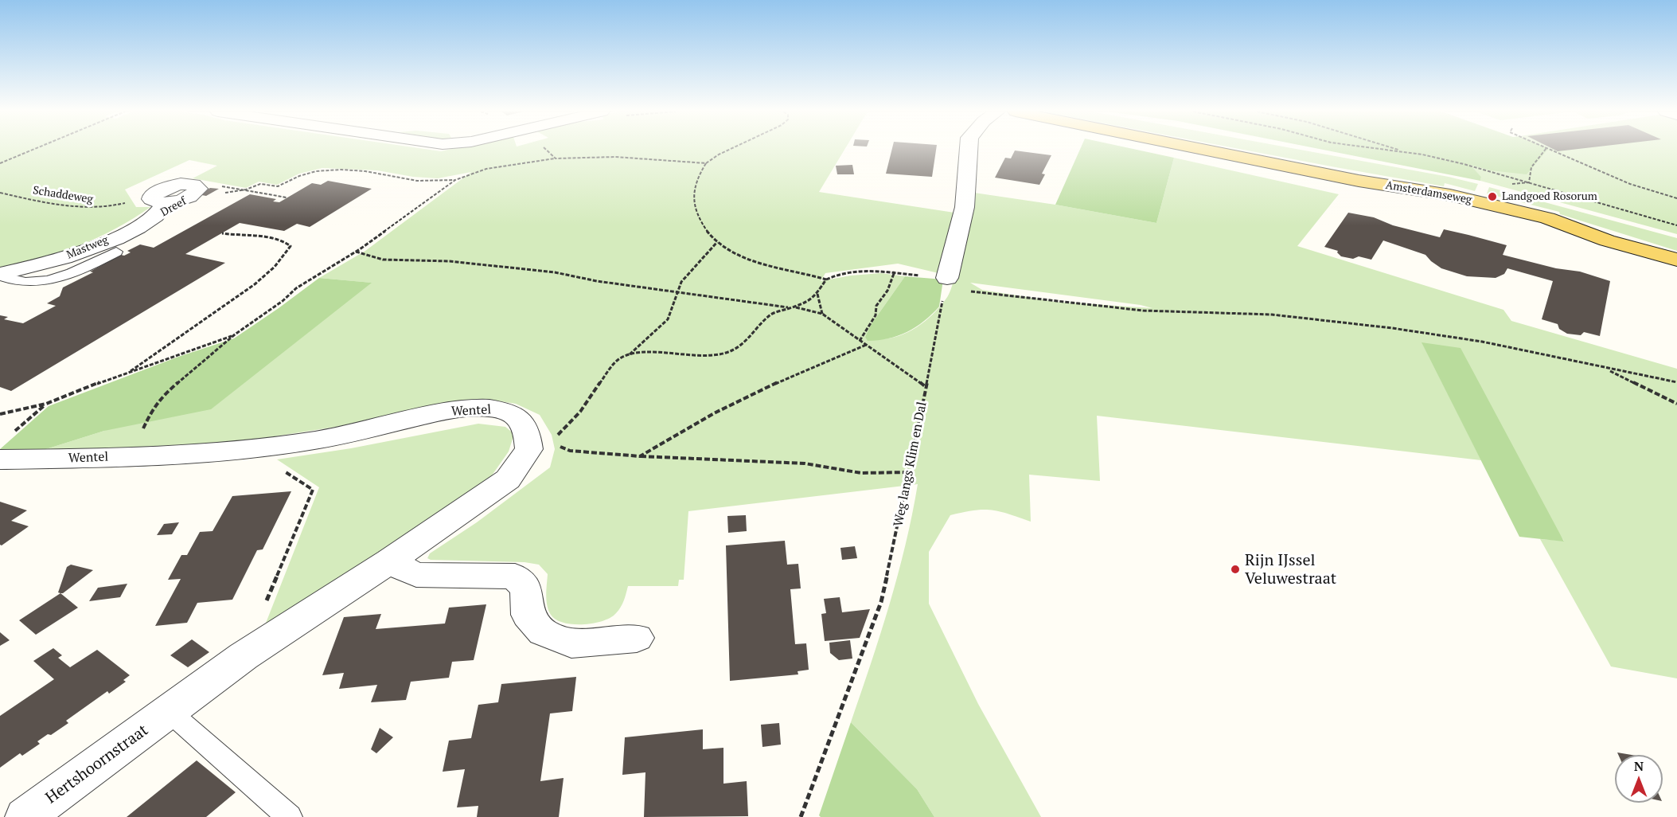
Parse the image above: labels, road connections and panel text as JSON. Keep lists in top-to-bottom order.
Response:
{
  "streets": {
    "main road": ["Amsterdamseweg"],
    "street": ["Mastweg", "Wentel", "Hertshoornstraat"],
    "path": ["Schaddeweg", "Weg langs Klim en Dal"]
  },
  "crossings": [
    ["Schaddeweg", "Mastweg"]
  ],
  "places": ["Landgoed Rosorum", "Rijn IJssel Veluwestraat"],
  "north": "top"
}
